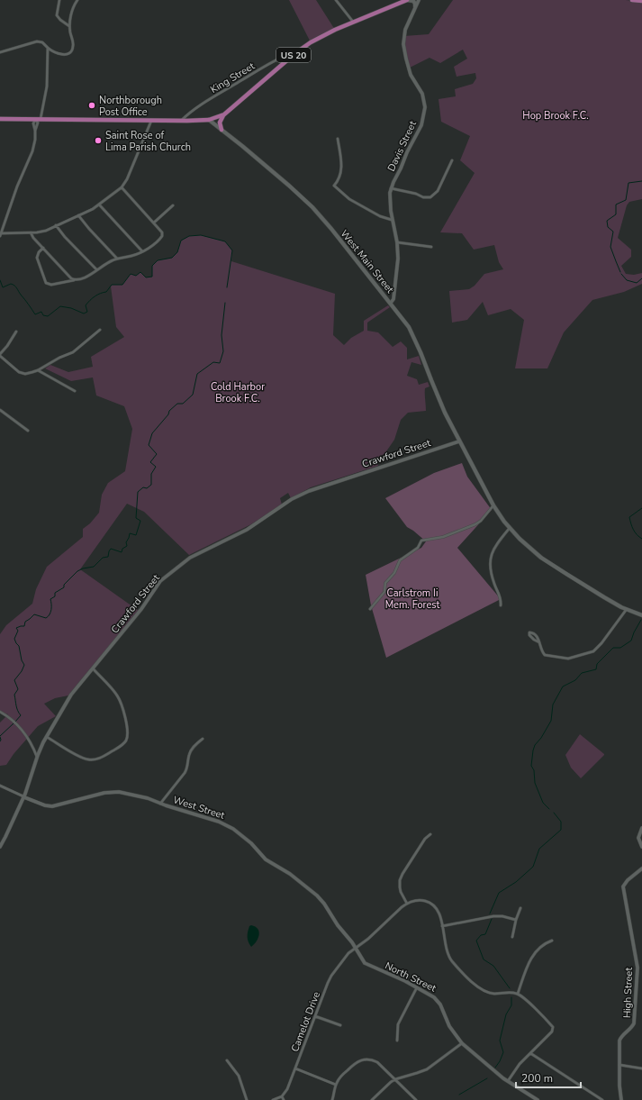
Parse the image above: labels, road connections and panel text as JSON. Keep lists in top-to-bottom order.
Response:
{
  "streets": {
    "main road": ["US 20", "West Main Street"],
    "street": [
      "King Street",
      "Davis Street",
      "Crawford Street",
      "West Street",
      "North Street",
      "High Street",
      "Camelot Drive"
    ]
  },
  "crossings": [
    ["US 20", "King Street"],
    ["US 20", "West Main Street"],
    ["Davis Street", "West Main Street"],
    ["West Main Street", "Crawford Street"],
    ["Crawford Street", "West Street"],
    ["West Street", "North Street"],
    ["North Street", "Camelot Drive"]
  ],
  "parks": ["Hop Brook F.C.", "Cold Harbor Brook F.C.", "Carlstrom Ii Mem. Forest"],
  "places": ["Northborough Post Office", "Saint Rose of Lima Parish Church"],
  "scale_bar": "200 m"
}
